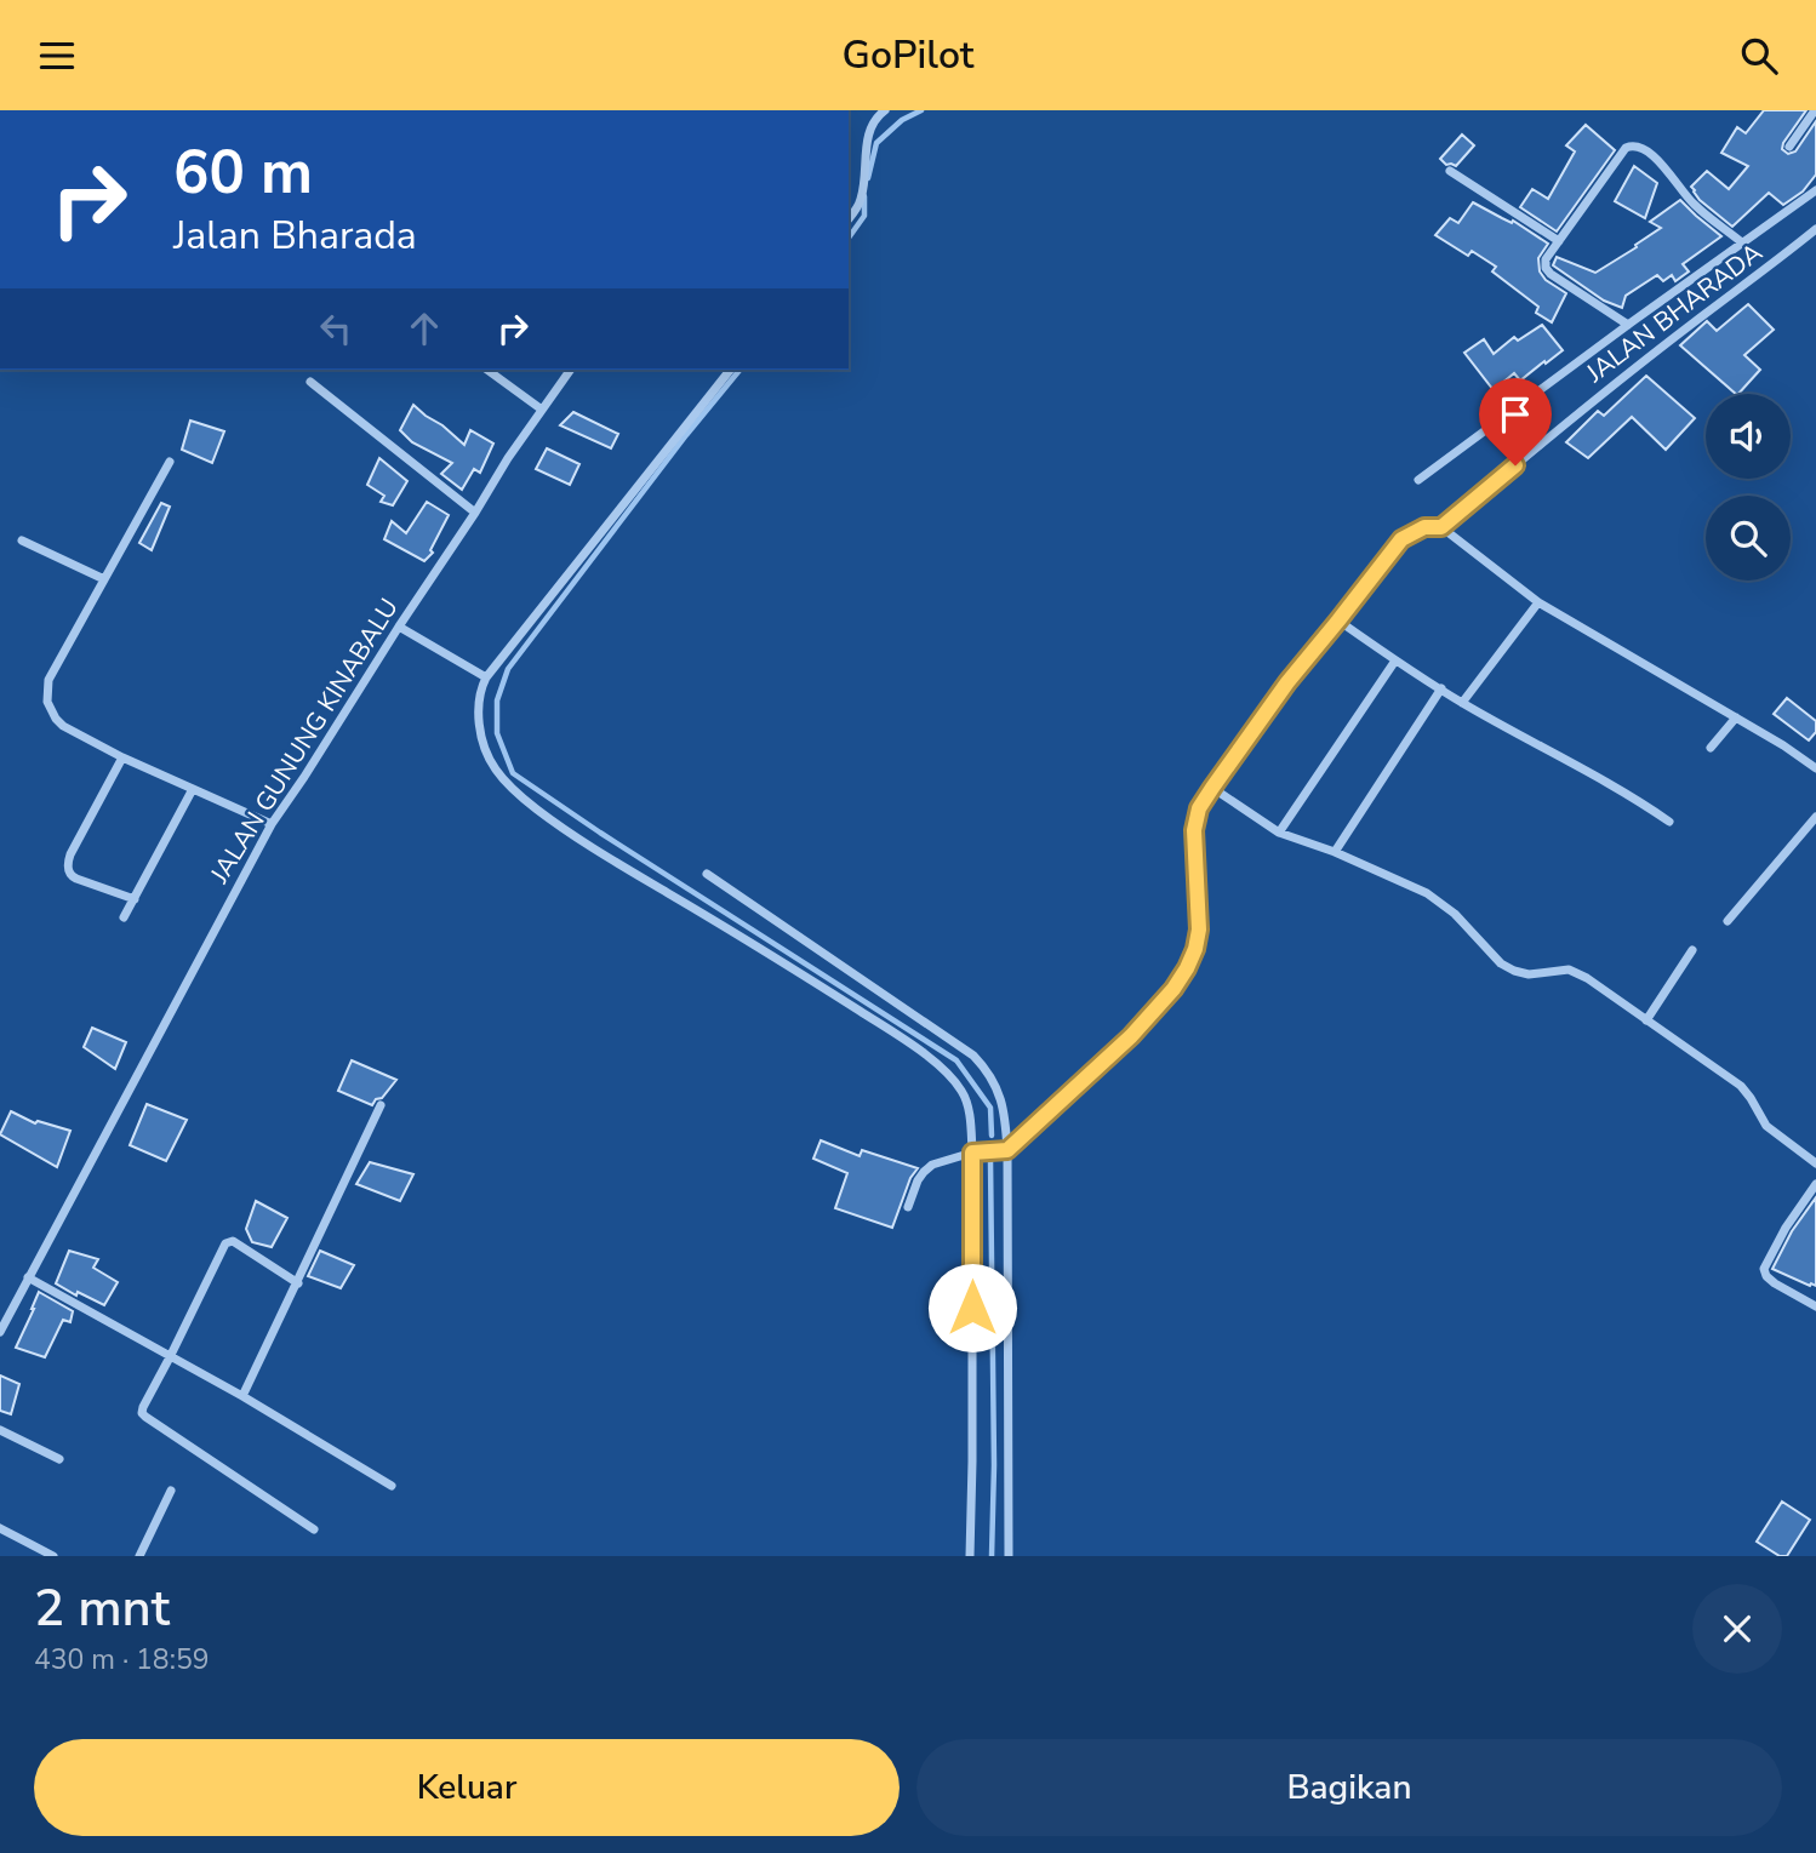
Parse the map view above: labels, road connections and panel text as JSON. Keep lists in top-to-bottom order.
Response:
{
  "streets": {
    "street": ["JALAN BHARADA", "JALAN GUNUNG KINABALU"]
  },
  "page": {
    "header": "GoPilot",
    "turn": ["60 m", "Jalan Bharada"],
    "heading": ["2 mnt", "430 m · 18:59"],
    "buttons": ["Keluar", "Bagikan"]
  }
}
